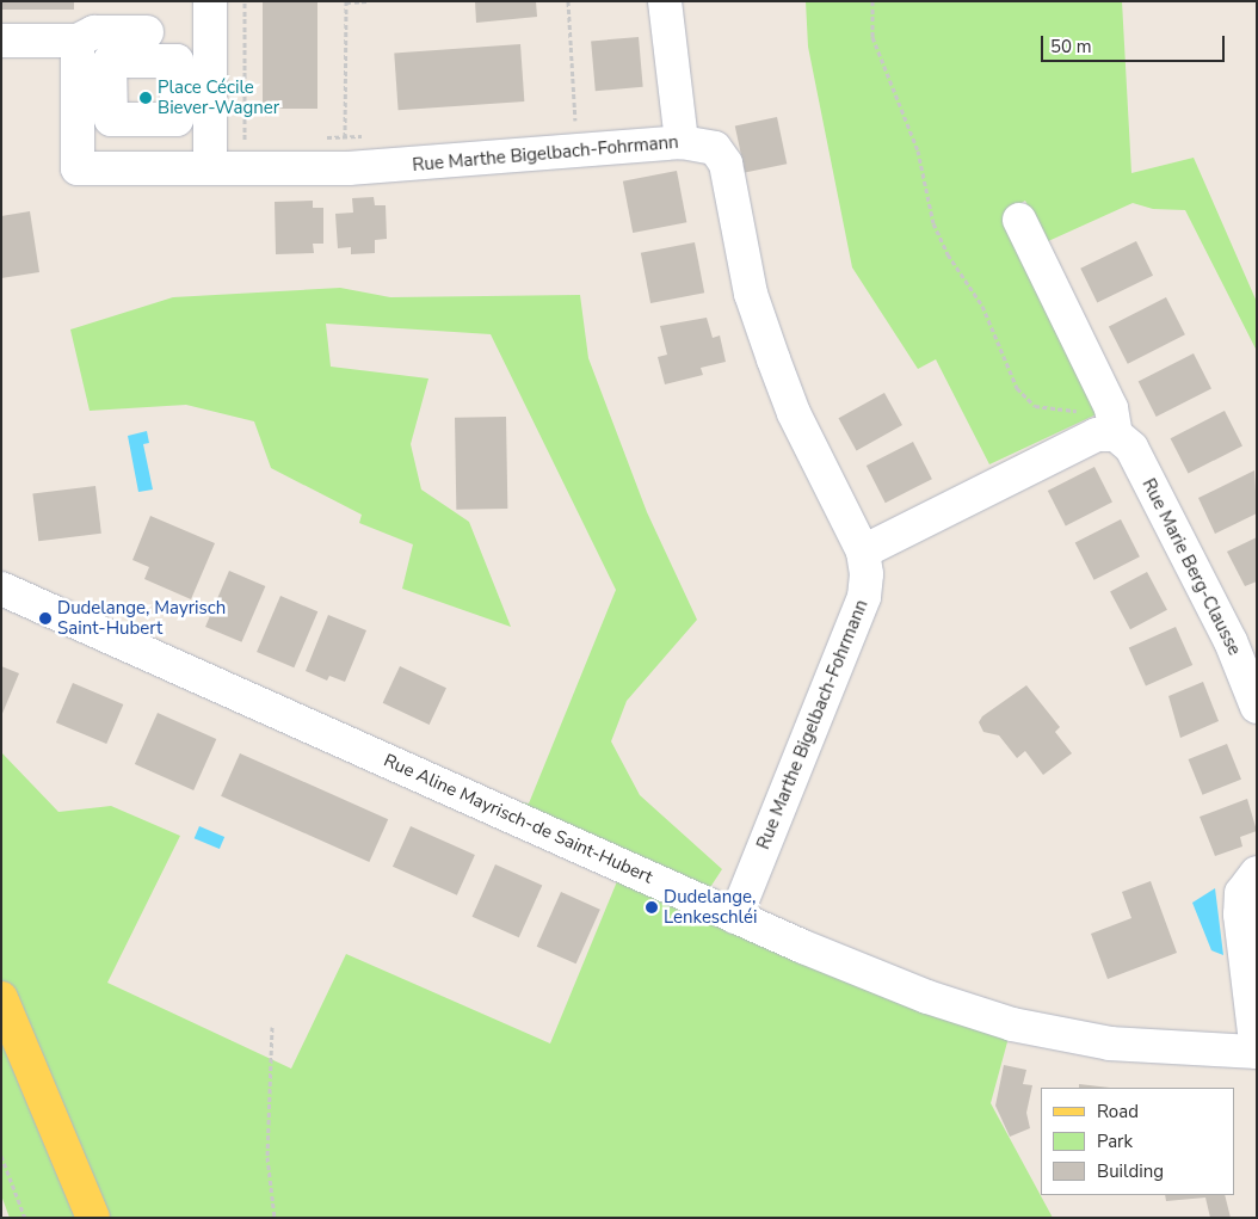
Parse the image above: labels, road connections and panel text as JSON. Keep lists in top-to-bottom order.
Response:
{
  "streets": {
    "street": ["Rue Marthe Bigelbach-Fohrmann", "Rue Marie Berg-Clausse", "Rue Aline Mayrisch-de Saint-Hubert"]
  },
  "crossings": [
    ["Rue Marthe Bigelbach-Fohrmann", "Rue Aline Mayrisch-de Saint-Hubert"]
  ],
  "places": ["Place Cécile Biever-Wagner", "Dudelange, Mayrisch Saint-Hubert", "Dudelange, Lenkeschléi"],
  "legend": ["Road", "Park", "Building"],
  "scale_bar": "50 m"
}
